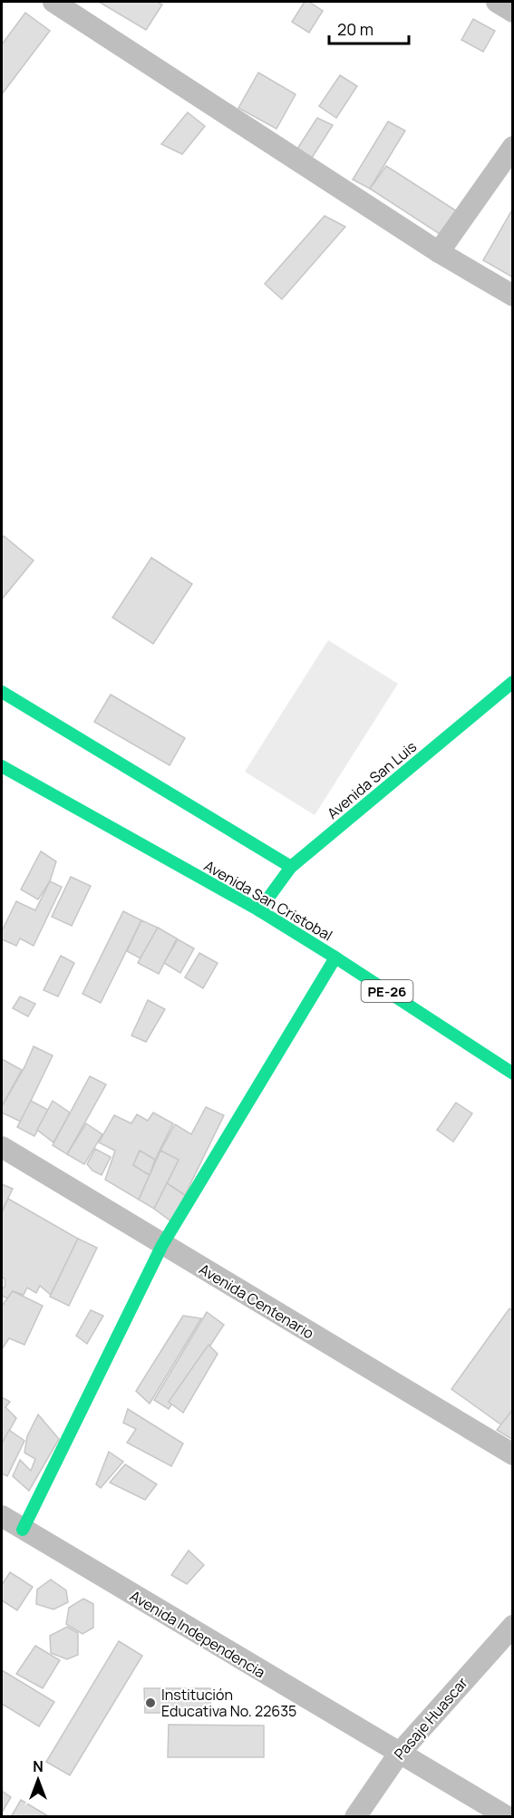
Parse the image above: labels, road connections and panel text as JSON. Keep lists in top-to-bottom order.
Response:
{
  "streets": {
    "main road": ["Avenida San Luis", "Avenida San Cristobal", "PE-26"],
    "street": ["Avenida Centenario", "Avenida Independencia", "Pasaje Huascar"]
  },
  "crossings": [
    ["Avenida San Luis", "Avenida San Cristobal"],
    ["Avenida Independencia", "Pasaje Huascar"]
  ],
  "places": ["Institución Educativa No. 22635"],
  "scale_bar": "20 m",
  "north": "top"
}
